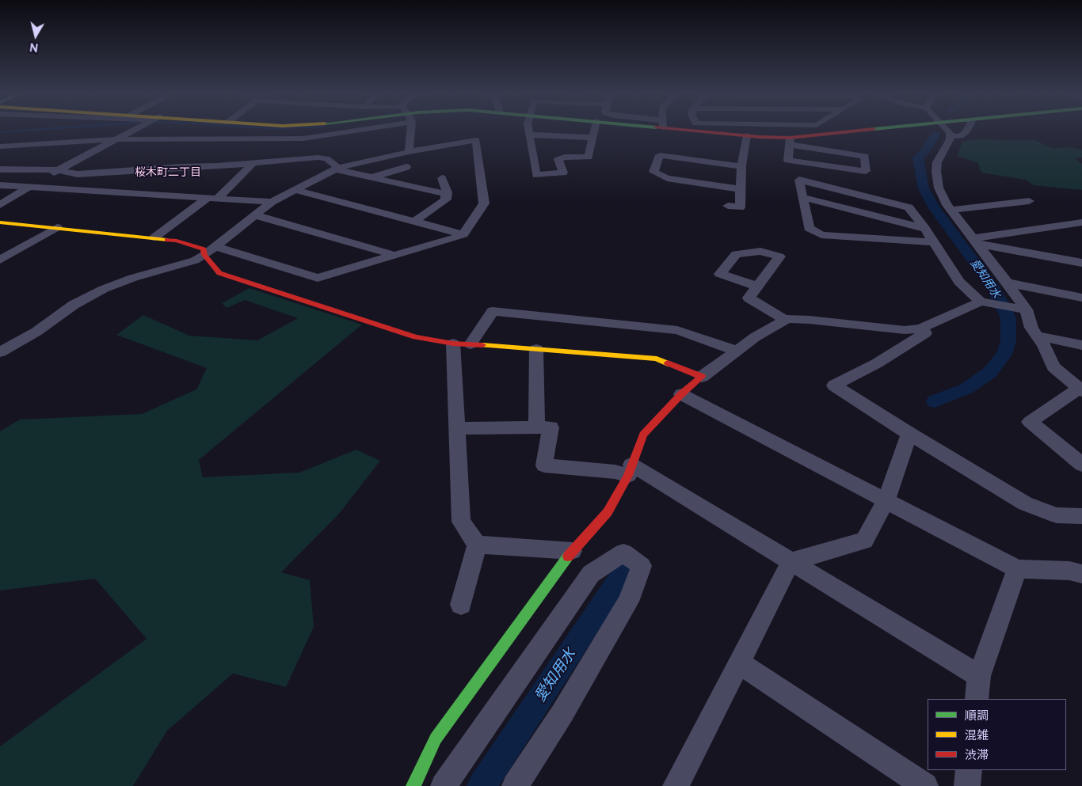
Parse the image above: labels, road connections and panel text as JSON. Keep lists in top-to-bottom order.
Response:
{
  "districts": ["桜木町二丁目"],
  "water": ["愛知用水"],
  "legend": ["順調", "混雑", "渋滞"],
  "north": "bottom"
}
